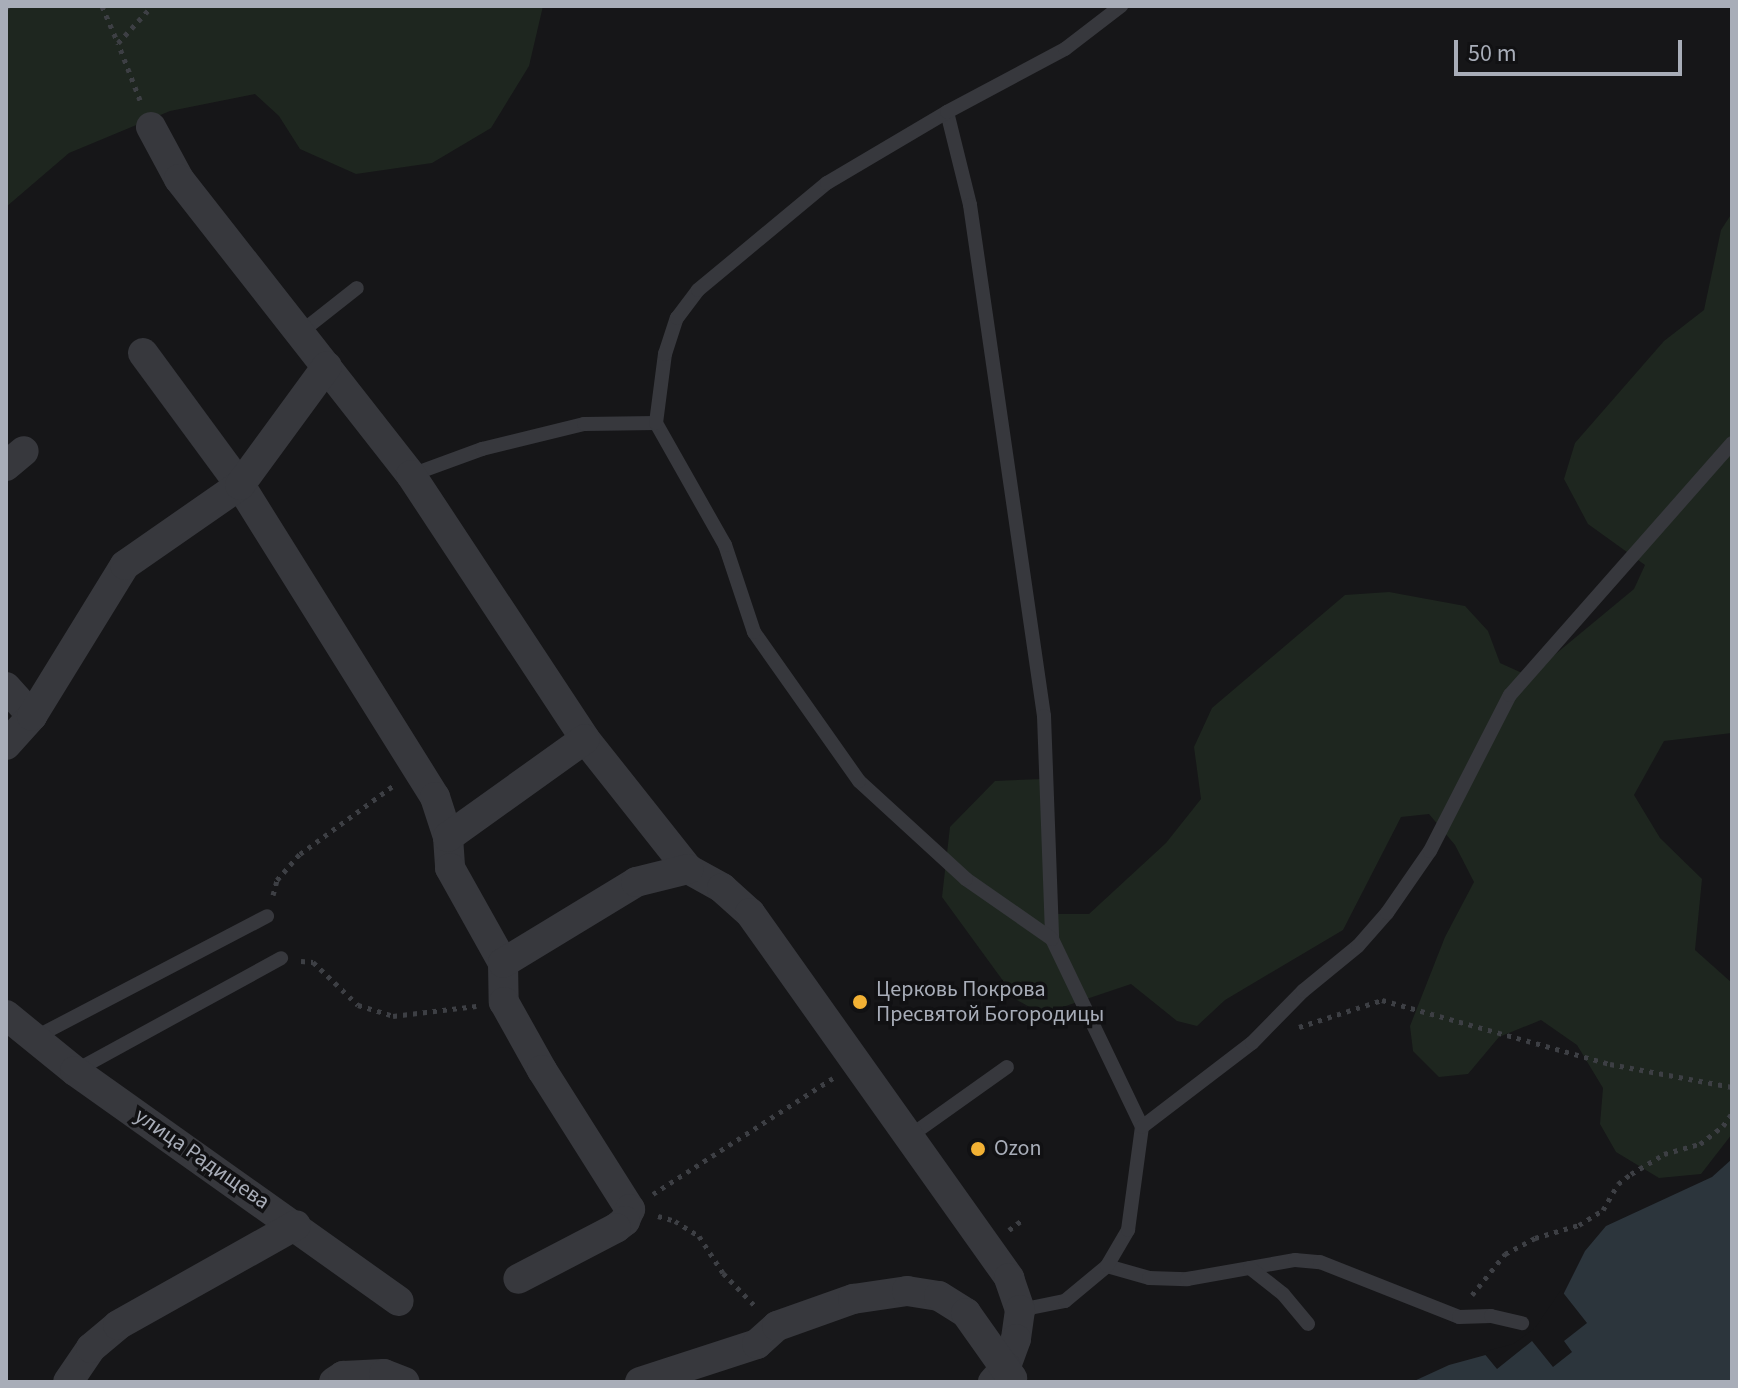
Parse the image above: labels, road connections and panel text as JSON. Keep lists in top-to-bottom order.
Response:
{
  "streets": {
    "street": ["улица Радищева"]
  },
  "places": ["Церковь Покрова Пресвятой Богородицы", "Ozon"],
  "scale_bar": "50 m"
}
